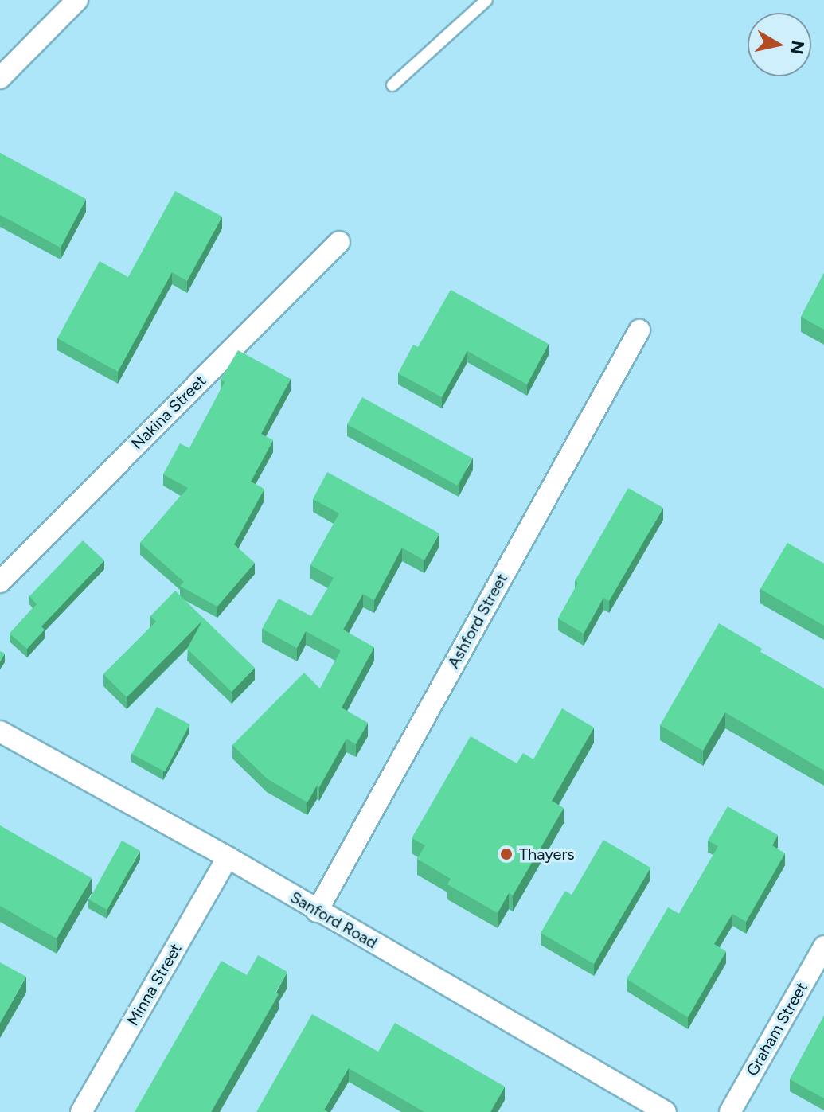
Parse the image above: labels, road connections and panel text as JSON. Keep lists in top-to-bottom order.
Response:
{
  "streets": {
    "street": [
      "Nakina Street",
      "Ashford Street",
      "Sanford Road",
      "Minna Street",
      "Graham Street"
    ]
  },
  "crossings": [
    ["Ashford Street", "Sanford Road"],
    ["Sanford Road", "Minna Street"]
  ],
  "places": ["Thayers"],
  "north": "right"
}
